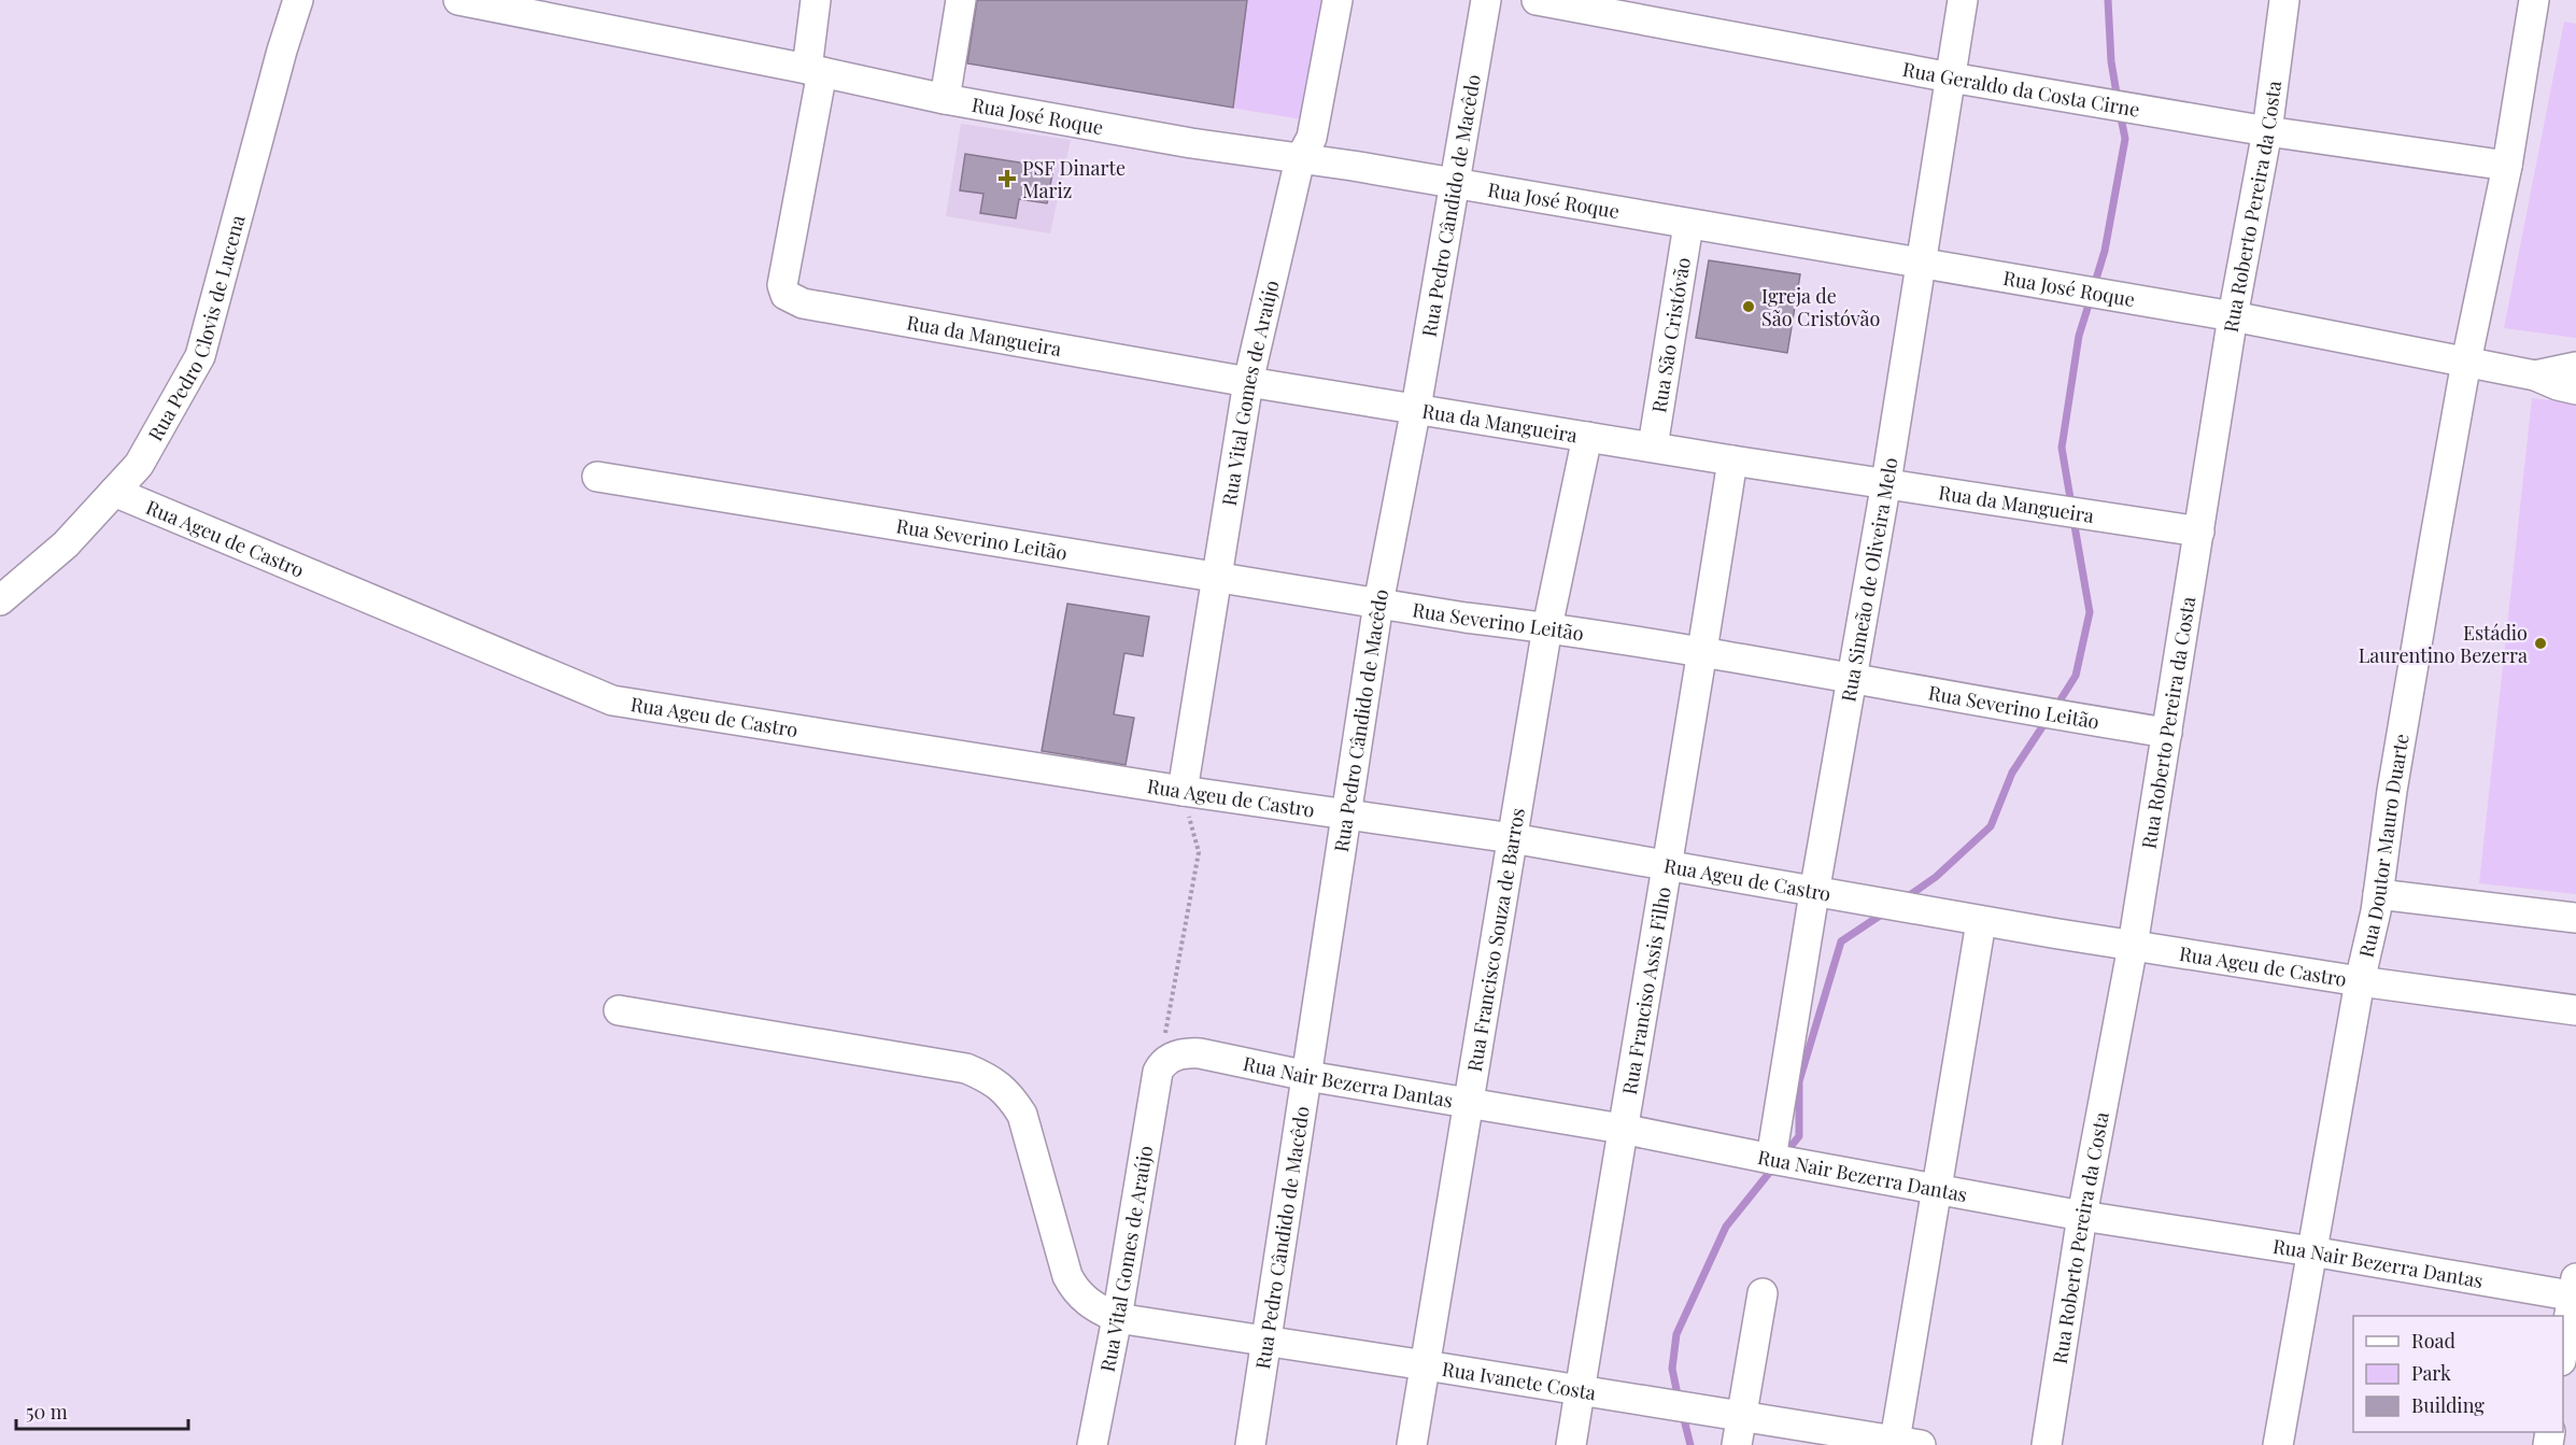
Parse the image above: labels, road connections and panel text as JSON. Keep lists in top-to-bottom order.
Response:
{
  "streets": {
    "street": [
      "Rua Geraldo da Costa Cirne",
      "Rua José Roque",
      "Rua Pedro Cândido de Macêdo",
      "Rua Roberto Pereira da Costa",
      "Rua Pedro Clovis de Lucena",
      "Rua da Mangueira",
      "Rua São Cristóvão",
      "Rua Vital Gomes de Araújo",
      "Rua Ageu de Castro",
      "Rua Severino Leitão",
      "Rua Simeão de Oliveira Melo",
      "Rua Doutor Mauro Duarte",
      "Rua Francisco Souza de Barros",
      "Rua Franciso Assis Filho",
      "Rua Nair Bezerra Dantas",
      "Rua Ivanete Costa"
    ]
  },
  "crossings": [
    ["Rua Geraldo da Costa Cirne", "Rua Roberto Pereira da Costa"],
    ["Rua Geraldo da Costa Cirne", "Rua Simeão de Oliveira Melo"],
    ["Rua Geraldo da Costa Cirne", "Rua Doutor Mauro Duarte"],
    ["Rua José Roque", "Rua Pedro Cândido de Macêdo"],
    ["Rua José Roque", "Rua Roberto Pereira da Costa"],
    ["Rua José Roque", "Rua da Mangueira"],
    ["Rua José Roque", "Rua São Cristóvão"],
    ["Rua José Roque", "Rua Vital Gomes de Araújo"],
    ["Rua José Roque", "Rua Simeão de Oliveira Melo"],
    ["Rua José Roque", "Rua Doutor Mauro Duarte"],
    ["Rua Pedro Cândido de Macêdo", "Rua da Mangueira"],
    ["Rua Pedro Cândido de Macêdo", "Rua Ageu de Castro"],
    ["Rua Pedro Cândido de Macêdo", "Rua Severino Leitão"],
    ["Rua Pedro Cândido de Macêdo", "Rua Nair Bezerra Dantas"],
    ["Rua Pedro Cândido de Macêdo", "Rua Ivanete Costa"],
    ["Rua Roberto Pereira da Costa", "Rua da Mangueira"],
    ["Rua Roberto Pereira da Costa", "Rua Ageu de Castro"],
    ["Rua Roberto Pereira da Costa", "Rua Severino Leitão"],
    ["Rua Roberto Pereira da Costa", "Rua Nair Bezerra Dantas"],
    ["Rua Pedro Clovis de Lucena", "Rua Ageu de Castro"],
    ["Rua da Mangueira", "Rua São Cristóvão"],
    ["Rua da Mangueira", "Rua Vital Gomes de Araújo"],
    ["Rua da Mangueira", "Rua Simeão de Oliveira Melo"],
    ["Rua da Mangueira", "Rua Francisco Souza de Barros"],
    ["Rua da Mangueira", "Rua Franciso Assis Filho"],
    ["Rua Vital Gomes de Araújo", "Rua Ageu de Castro"],
    ["Rua Vital Gomes de Araújo", "Rua Severino Leitão"],
    ["Rua Vital Gomes de Araújo", "Rua Nair Bezerra Dantas"],
    ["Rua Vital Gomes de Araújo", "Rua Ivanete Costa"],
    ["Rua Ageu de Castro", "Rua Simeão de Oliveira Melo"],
    ["Rua Ageu de Castro", "Rua Doutor Mauro Duarte"],
    ["Rua Ageu de Castro", "Rua Francisco Souza de Barros"],
    ["Rua Ageu de Castro", "Rua Franciso Assis Filho"],
    ["Rua Severino Leitão", "Rua Simeão de Oliveira Melo"],
    ["Rua Severino Leitão", "Rua Francisco Souza de Barros"],
    ["Rua Severino Leitão", "Rua Franciso Assis Filho"],
    ["Rua Simeão de Oliveira Melo", "Rua Nair Bezerra Dantas"],
    ["Rua Doutor Mauro Duarte", "Rua Nair Bezerra Dantas"],
    ["Rua Francisco Souza de Barros", "Rua Nair Bezerra Dantas"],
    ["Rua Francisco Souza de Barros", "Rua Ivanete Costa"],
    ["Rua Franciso Assis Filho", "Rua Nair Bezerra Dantas"],
    ["Rua Franciso Assis Filho", "Rua Ivanete Costa"]
  ],
  "places": {
    "health": ["PSF Dinarte Mariz"],
    "other": ["Igreja de São Cristóvão", "Estádio Laurentino Bezerra"]
  },
  "legend": ["Road", "Park", "Building"],
  "scale_bar": "50 m"
}
